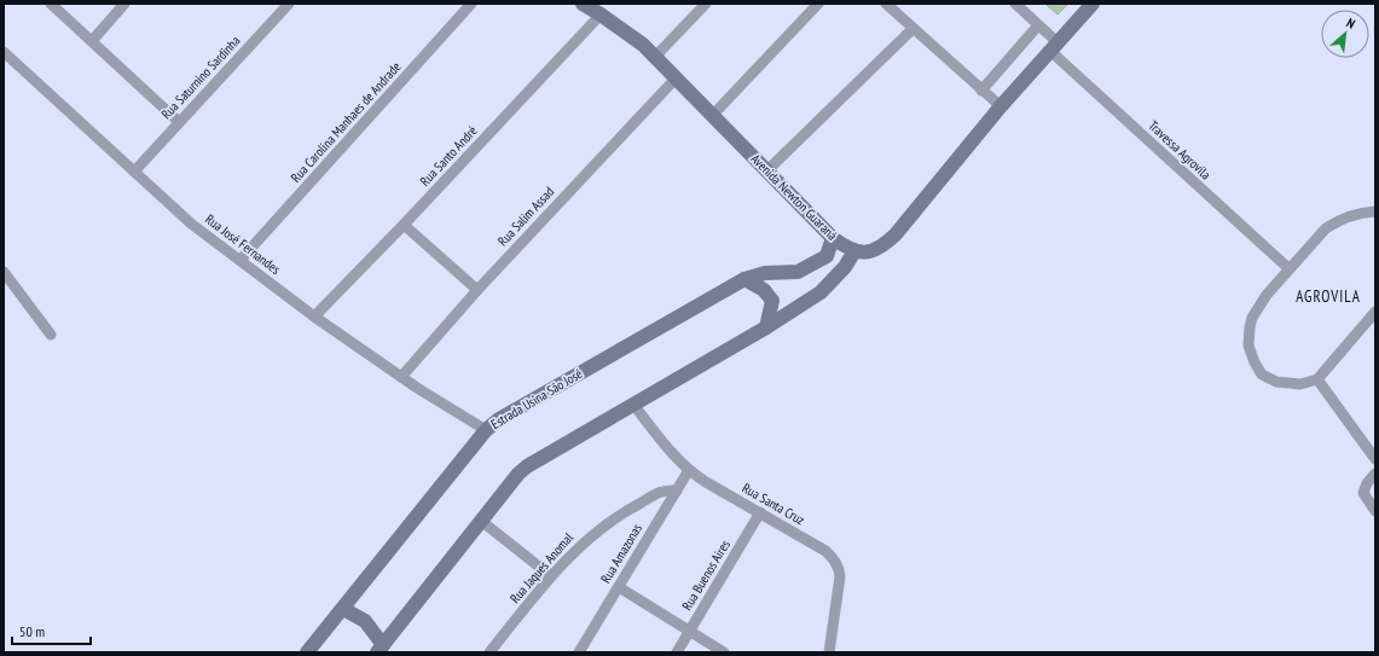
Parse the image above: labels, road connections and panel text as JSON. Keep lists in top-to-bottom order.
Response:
{
  "streets": {
    "main road": ["Avenida Newton Guaraná", "Estrada Usina São José"],
    "street": [
      "Rua Saturnino Sardinha",
      "Rua Carolina Manhaes de Andrade",
      "Travessa Agrovila",
      "Rua Santo André",
      "Rua Salim Assad",
      "Rua José Fernandes",
      "Rua Santa Cruz",
      "Rua Amazonas",
      "Rua Jaques Anomal",
      "Rua Buenos Aires"
    ]
  },
  "crossings": [
    ["Rua Saturnino Sardinha", "Rua José Fernandes"],
    ["Rua Carolina Manhaes de Andrade", "Rua José Fernandes"],
    ["Rua Santo André", "Avenida Newton Guaraná"],
    ["Rua Santo André", "Rua José Fernandes"],
    ["Avenida Newton Guaraná", "Rua Salim Assad"],
    ["Avenida Newton Guaraná", "Estrada Usina São José"],
    ["Rua Salim Assad", "Rua José Fernandes"],
    ["Rua José Fernandes", "Estrada Usina São José"],
    ["Rua Santa Cruz", "Rua Amazonas"],
    ["Rua Santa Cruz", "Rua Buenos Aires"],
    ["Rua Amazonas", "Rua Jaques Anomal"]
  ],
  "districts": ["AGROVILA"],
  "scale_bar": "50 m",
  "north": "top right"
}
